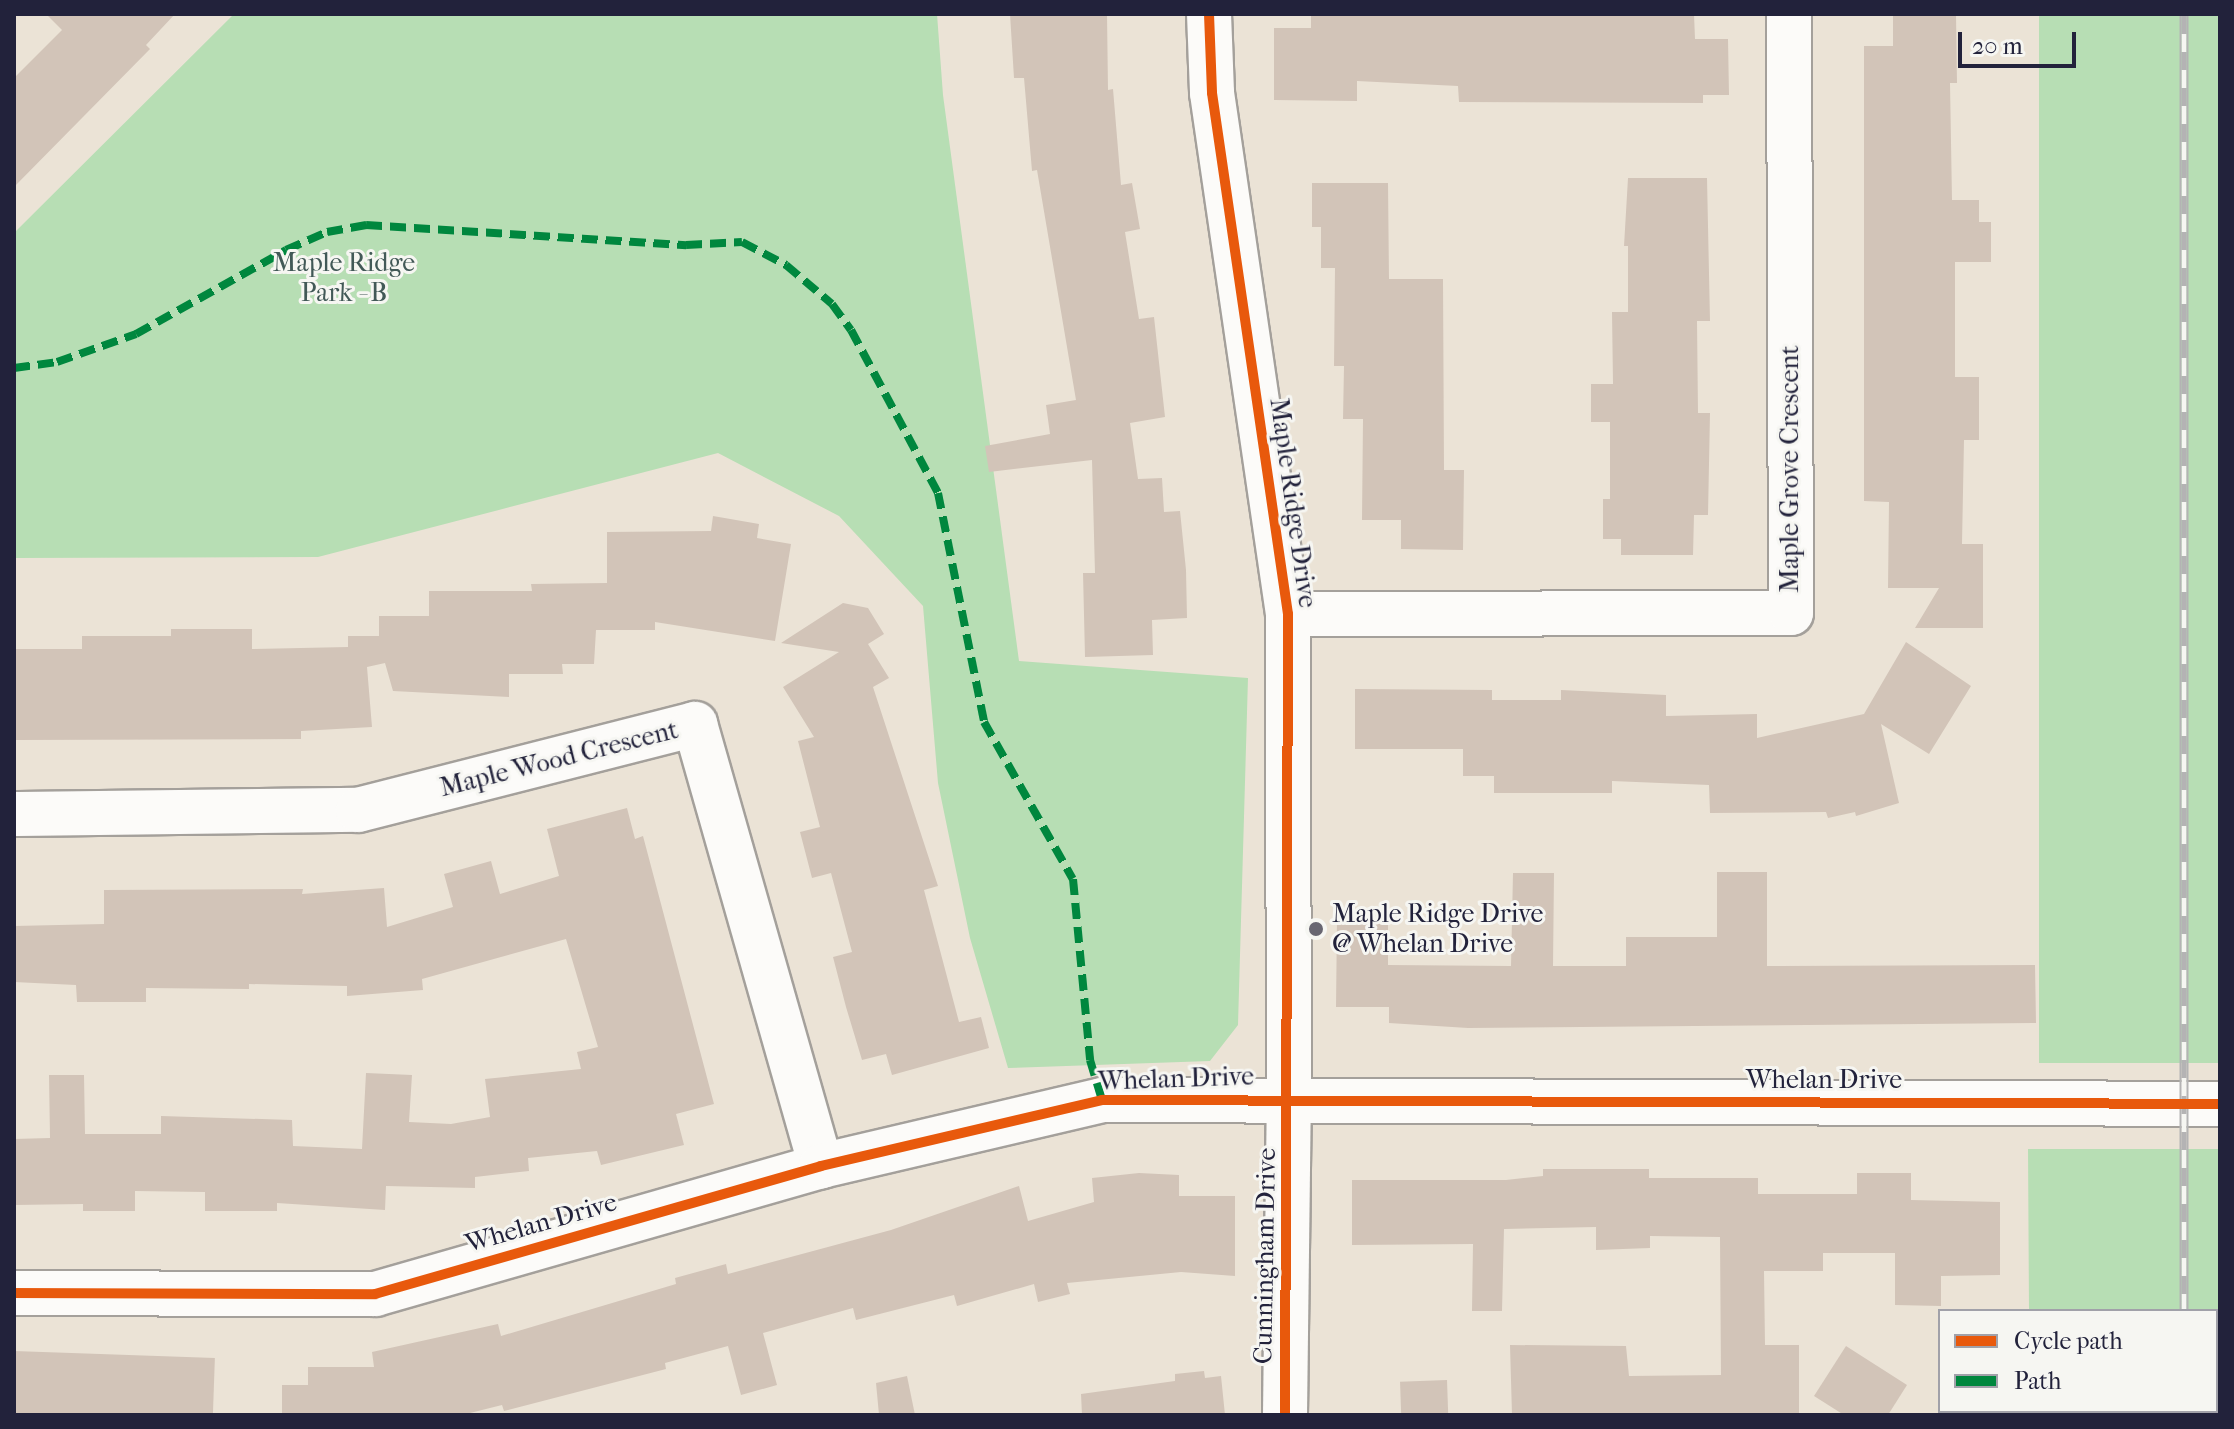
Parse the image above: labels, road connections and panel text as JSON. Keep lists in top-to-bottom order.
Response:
{
  "streets": {
    "street": [
      "Maple Grove Crescent",
      "Maple Ridge Drive",
      "Maple Wood Crescent",
      "Whelan Drive",
      "Cunningham Drive"
    ]
  },
  "crossings": [
    ["Maple Grove Crescent", "Maple Ridge Drive"],
    ["Maple Ridge Drive", "Whelan Drive"],
    ["Maple Ridge Drive", "Cunningham Drive"],
    ["Maple Wood Crescent", "Whelan Drive"],
    ["Whelan Drive", "Cunningham Drive"]
  ],
  "parks": ["Maple Ridge Park - B"],
  "places": ["Maple Ridge Drive @ Whelan Drive"],
  "legend": ["Cycle path", "Path"],
  "scale_bar": "20 m"
}
